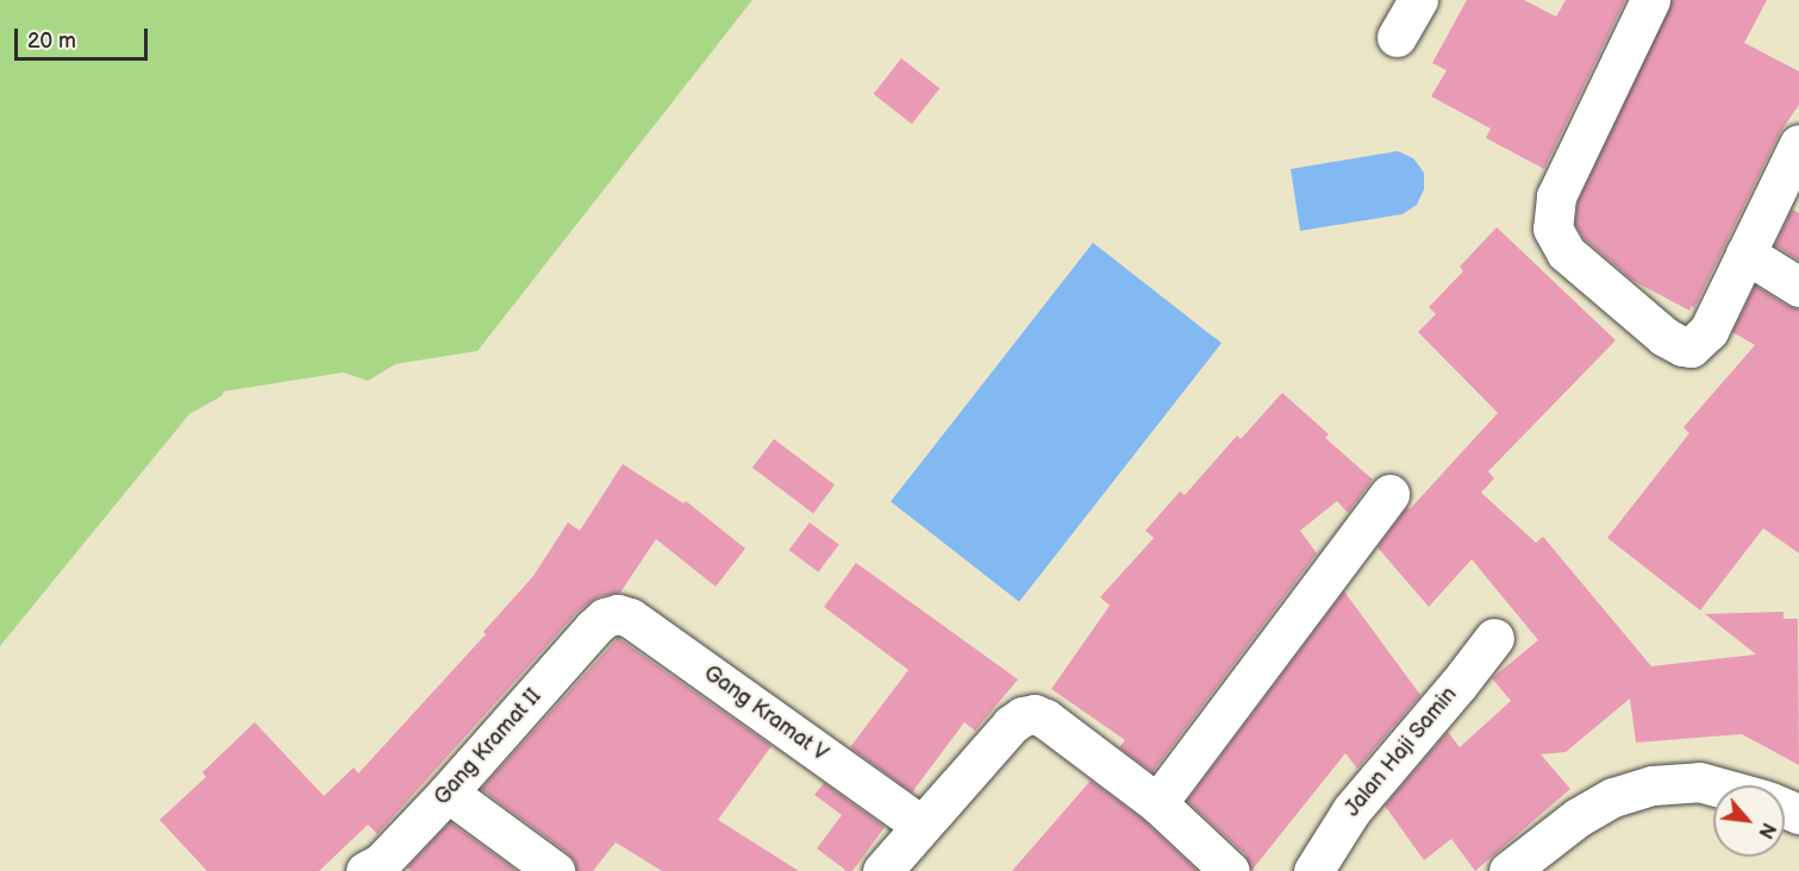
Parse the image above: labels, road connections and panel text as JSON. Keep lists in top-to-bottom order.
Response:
{
  "streets": {
    "street": ["Gang Kramat V", "Gang Kramat II", "Jalan Haji Samin"]
  },
  "crossings": [
    ["Gang Kramat V", "Gang Kramat II"]
  ],
  "scale_bar": "20 m",
  "north": "bottom right"
}
